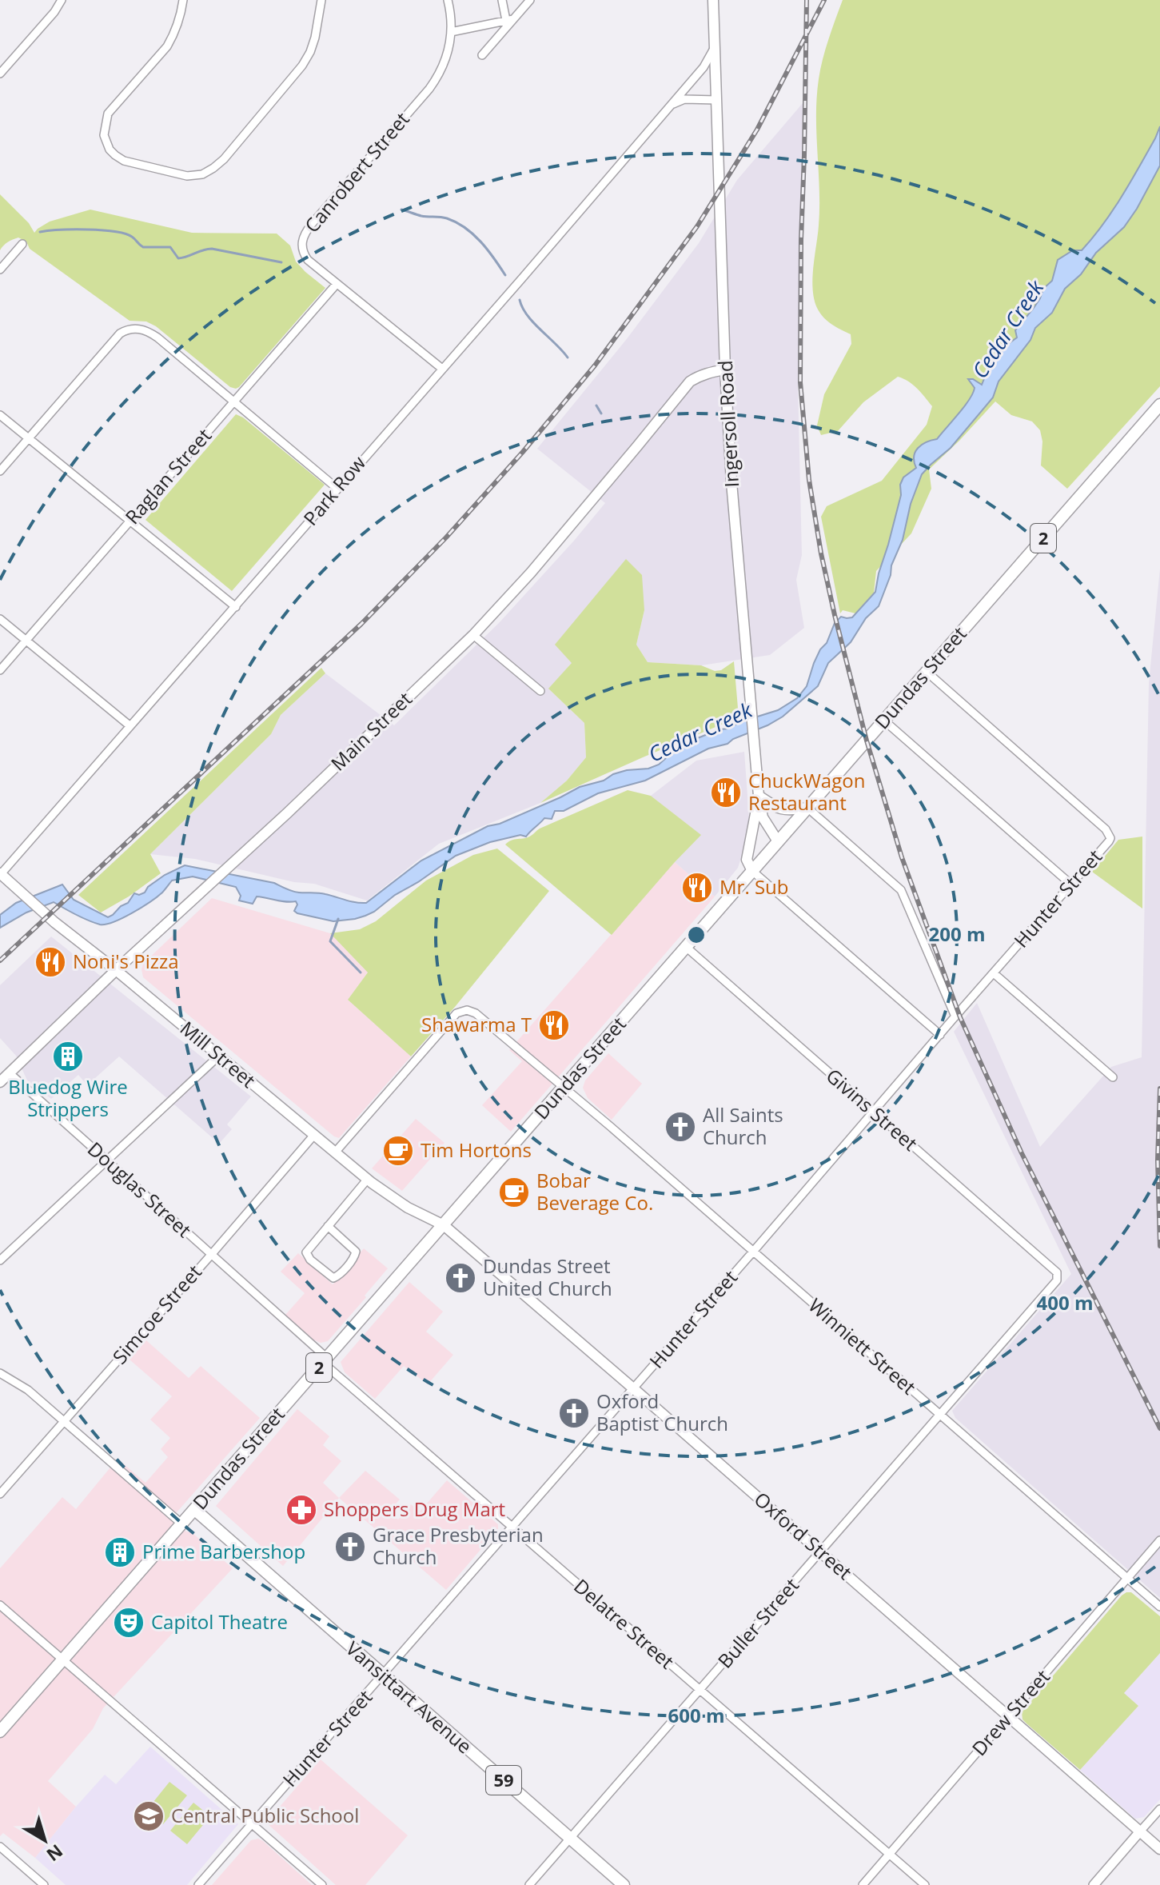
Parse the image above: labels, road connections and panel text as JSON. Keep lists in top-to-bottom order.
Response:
{
  "streets": {
    "main road": [
      "Ingersoll Road",
      "2",
      "Dundas Street",
      "Main Street",
      "Mill Street",
      "Oxford Street",
      "Vansittart Avenue",
      "59"
    ],
    "street": [
      "Canrobert Street",
      "Raglan Street",
      "Park Row",
      "Hunter Street",
      "Givins Street",
      "Douglas Street",
      "Simcoe Street",
      "Winniett Street",
      "Buller Street",
      "Delatre Street",
      "Drew Street"
    ]
  },
  "crossings": [
    ["Canrobert Street", "Raglan Street"],
    ["Canrobert Street", "Park Row"],
    ["Ingersoll Road", "Park Row"],
    ["Ingersoll Road", "Dundas Street"],
    ["Ingersoll Road", "Main Street"],
    ["Park Row", "Mill Street"],
    ["Dundas Street", "Hunter Street"],
    ["Dundas Street", "Mill Street"],
    ["Dundas Street", "Givins Street"],
    ["Dundas Street", "Douglas Street"],
    ["Dundas Street", "Winniett Street"],
    ["Dundas Street", "Oxford Street"],
    ["Dundas Street", "Delatre Street"],
    ["Dundas Street", "Vansittart Avenue"],
    ["Main Street", "Mill Street"],
    ["Main Street", "Douglas Street"],
    ["Hunter Street", "Givins Street"],
    ["Hunter Street", "Winniett Street"],
    ["Hunter Street", "Oxford Street"],
    ["Hunter Street", "Delatre Street"],
    ["Hunter Street", "Vansittart Avenue"],
    ["Mill Street", "Simcoe Street"],
    ["Mill Street", "Winniett Street"],
    ["Mill Street", "Oxford Street"],
    ["Givins Street", "Buller Street"],
    ["Douglas Street", "Simcoe Street"],
    ["Douglas Street", "Delatre Street"],
    ["Winniett Street", "Buller Street"],
    ["Winniett Street", "Drew Street"],
    ["Oxford Street", "Buller Street"],
    ["Oxford Street", "Drew Street"],
    ["Buller Street", "Delatre Street"],
    ["Buller Street", "Vansittart Avenue"],
    ["Delatre Street", "Drew Street"]
  ],
  "water": ["Cedar Creek"],
  "places": {
    "restaurant": [
      "ChuckWagon Restaurant",
      "Mr. Sub",
      "Noni's Pizza",
      "Shawarma T"
    ],
    "building": ["Bluedog Wire Strippers", "Prime Barbershop"],
    "church": [
      "All Saints Church",
      "Dundas Street United Church",
      "Oxford Baptist Church",
      "Grace Presbyterian Church"
    ],
    "cafe": ["Tim Hortons", "Bobar Beverage Co."],
    "pharmacy": ["Shoppers Drug Mart"],
    "theatre": ["Capitol Theatre"],
    "school or university": ["Central Public School"]
  },
  "north": "bottom right",
  "rings": ["200 m", "400 m", "600 m"]
}
